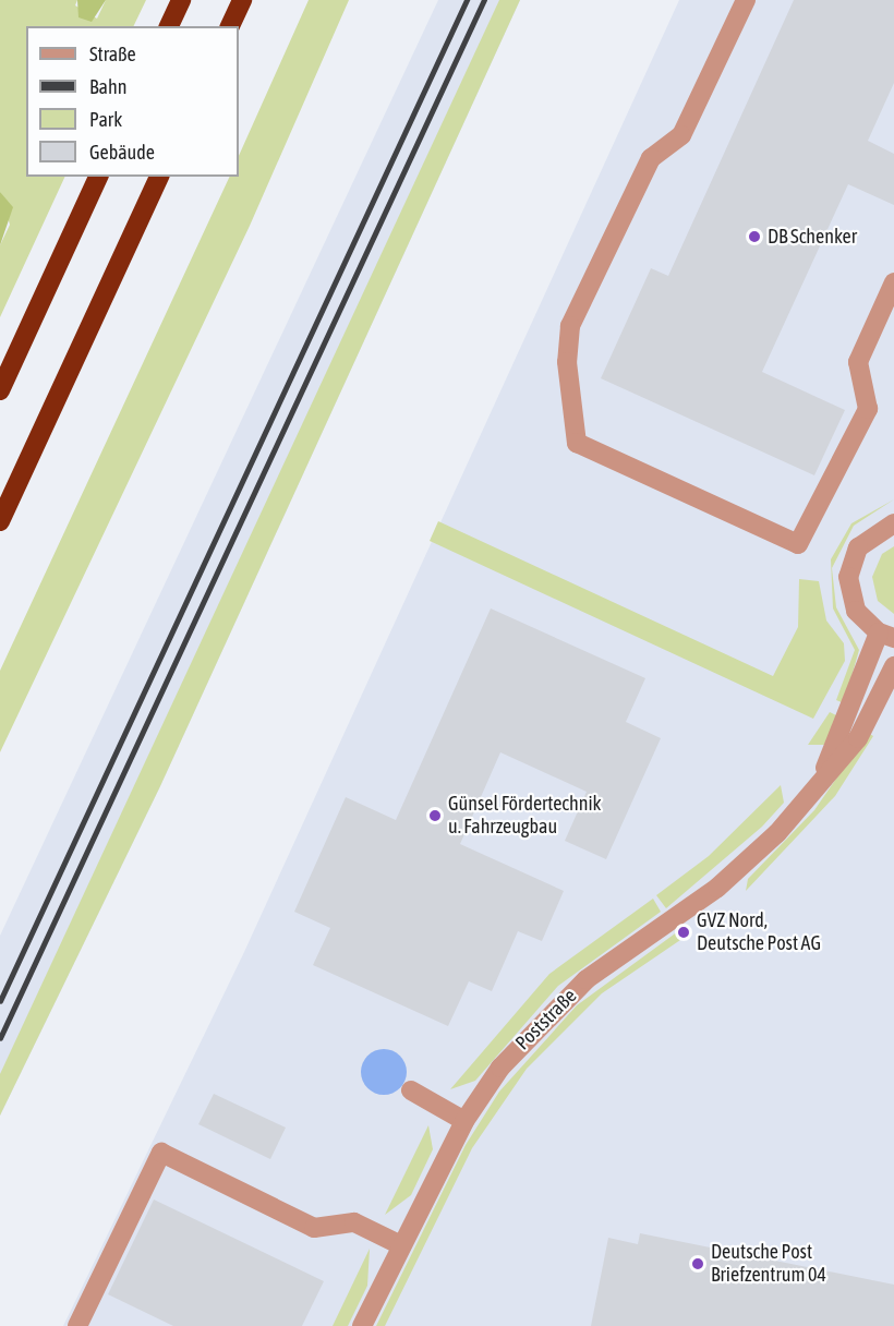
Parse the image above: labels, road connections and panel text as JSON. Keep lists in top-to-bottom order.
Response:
{
  "streets": {
    "street": ["Poststraße"]
  },
  "places": [
    "DB Schenker",
    "Günsel Fördertechnik u. Fahrzeugbau",
    "GVZ Nord, Deutsche Post AG",
    "Deutsche Post Briefzentrum 04"
  ],
  "legend": [
    "Straße",
    "Bahn",
    "Park",
    "Gebäude"
  ]
}
